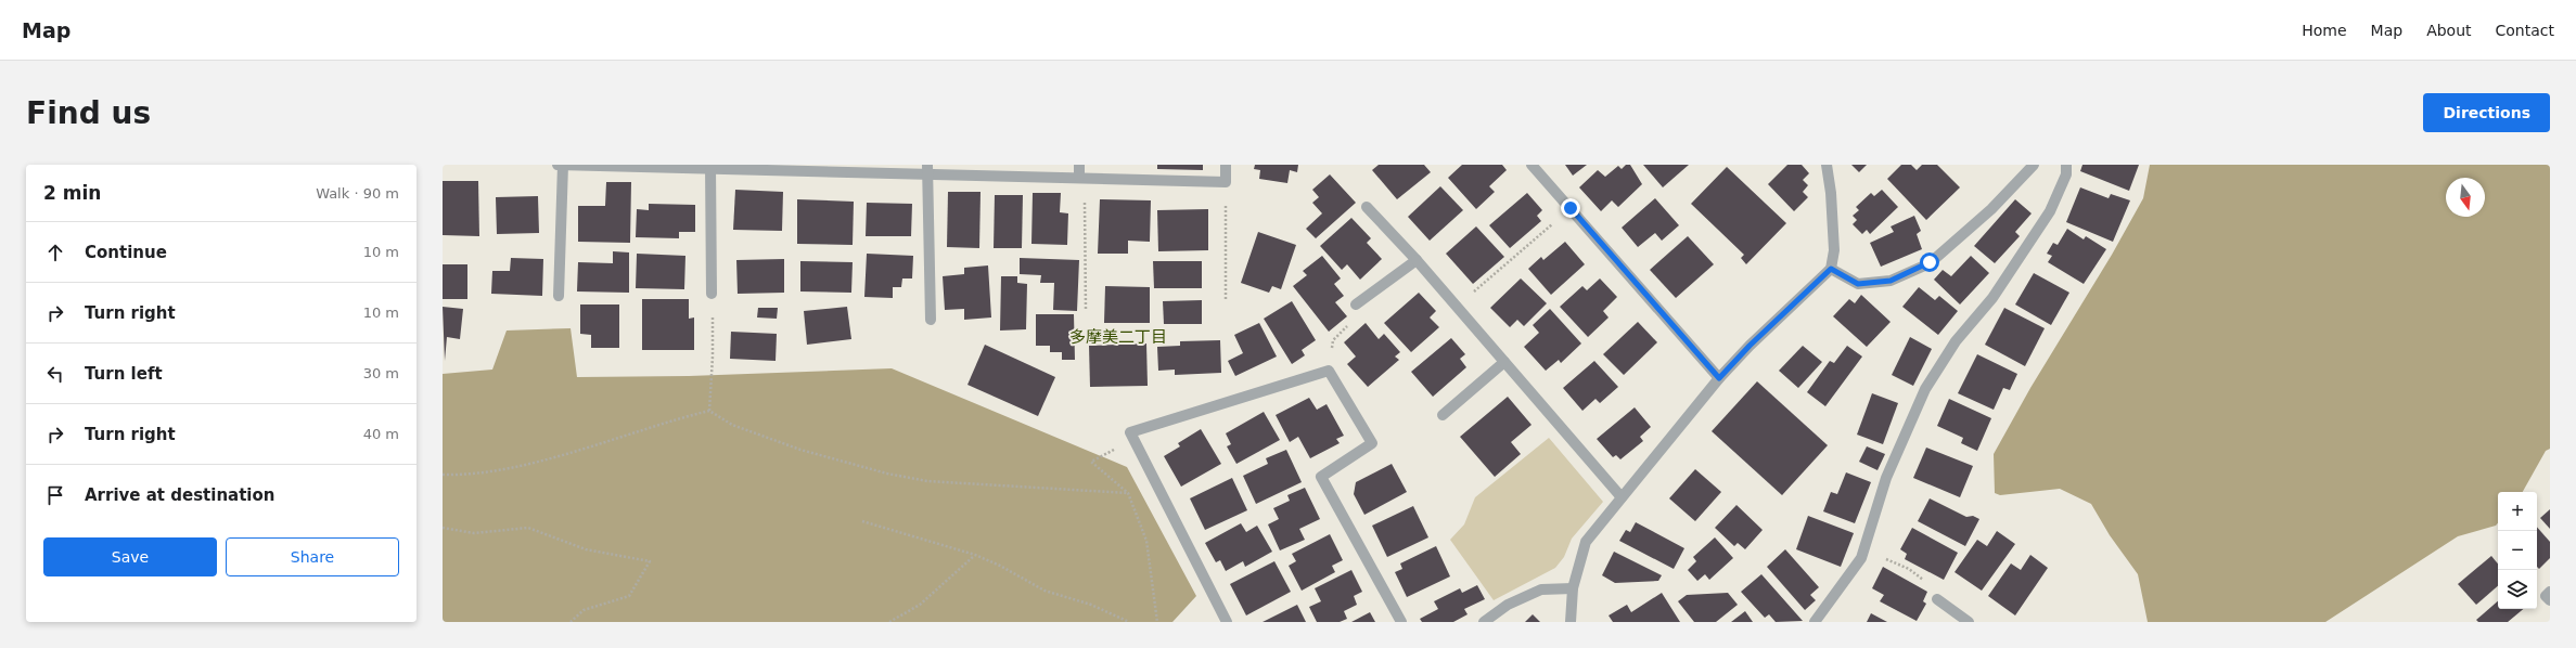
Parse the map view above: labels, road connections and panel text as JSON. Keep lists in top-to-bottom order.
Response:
{
  "districts": ["多摩美二丁目"],
  "north": "bottom",
  "page": {
    "header": "Map",
    "nav": [
      "Home",
      "Map",
      "About",
      "Contact"
    ],
    "buttons": [
      "Directions",
      ["Save", "Share"]
    ],
    "title": "Find us",
    "heading": ["2 min", "Walk · 90 m"],
    "list": [
      ["Continue", "10 m"],
      ["Turn right", "10 m"],
      ["Turn left", "30 m"],
      ["Turn right", "40 m"],
      "Arrive at destination"
    ],
    "map_buttons": ["+", "−"]
  }
}
